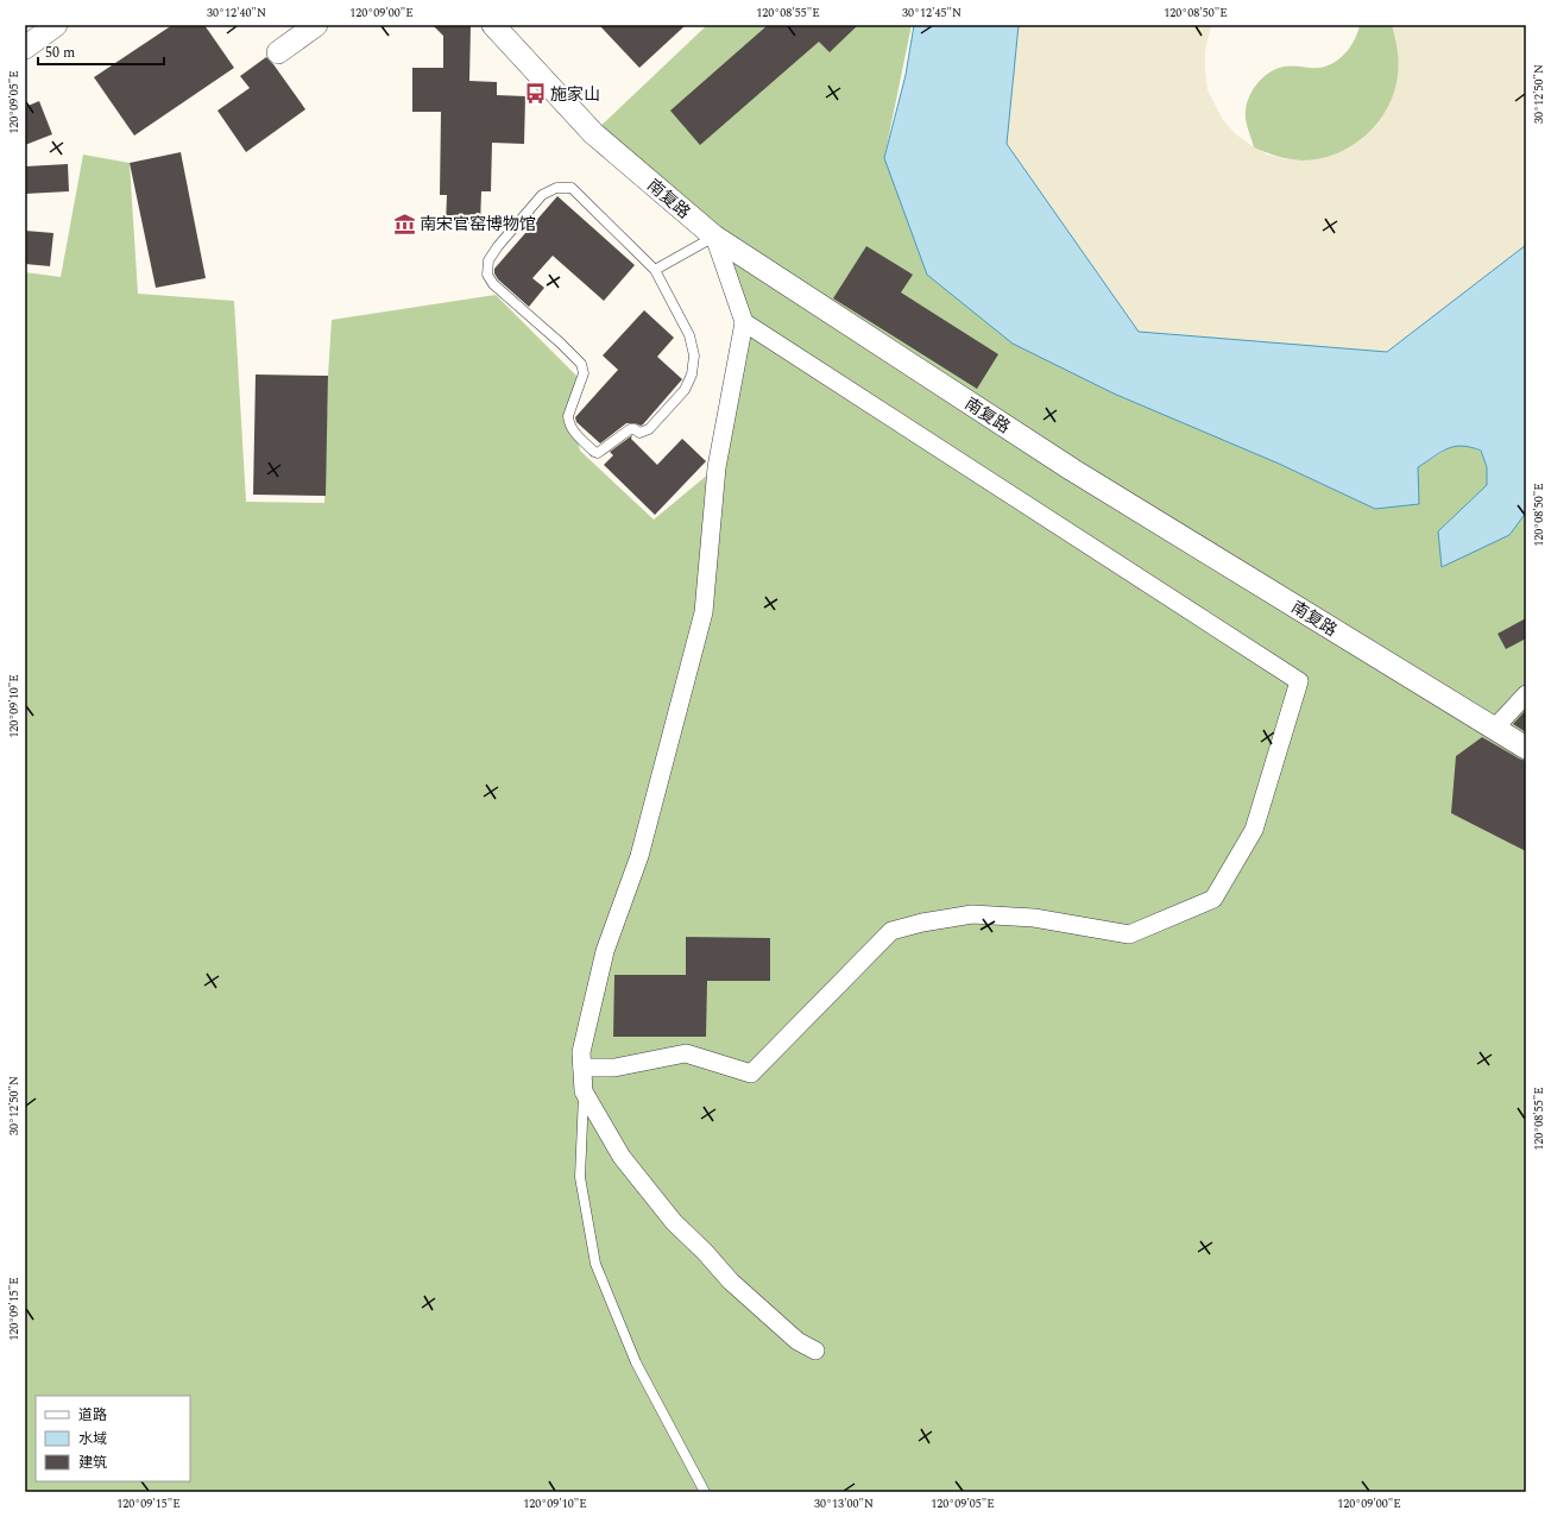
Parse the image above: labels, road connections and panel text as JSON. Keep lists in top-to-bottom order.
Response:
{
  "streets": {
    "street": ["南复路"]
  },
  "places": {
    "bus stop": ["施家山"],
    "museum": ["南宋官窑博物馆"]
  },
  "legend": ["道路", "水域", "建筑"],
  "scale_bar": "50 m",
  "coordinates": [
    "30°12'40\"N",
    "120°09'00\"E",
    "120°08'55\"E",
    "30°12'45\"N",
    "120°08'50\"E",
    "30°12'50\"N",
    "120°09'05\"E",
    "120°09'10\"E",
    "120°09'15\"E",
    "30°13'00\"N"
  ]
}
